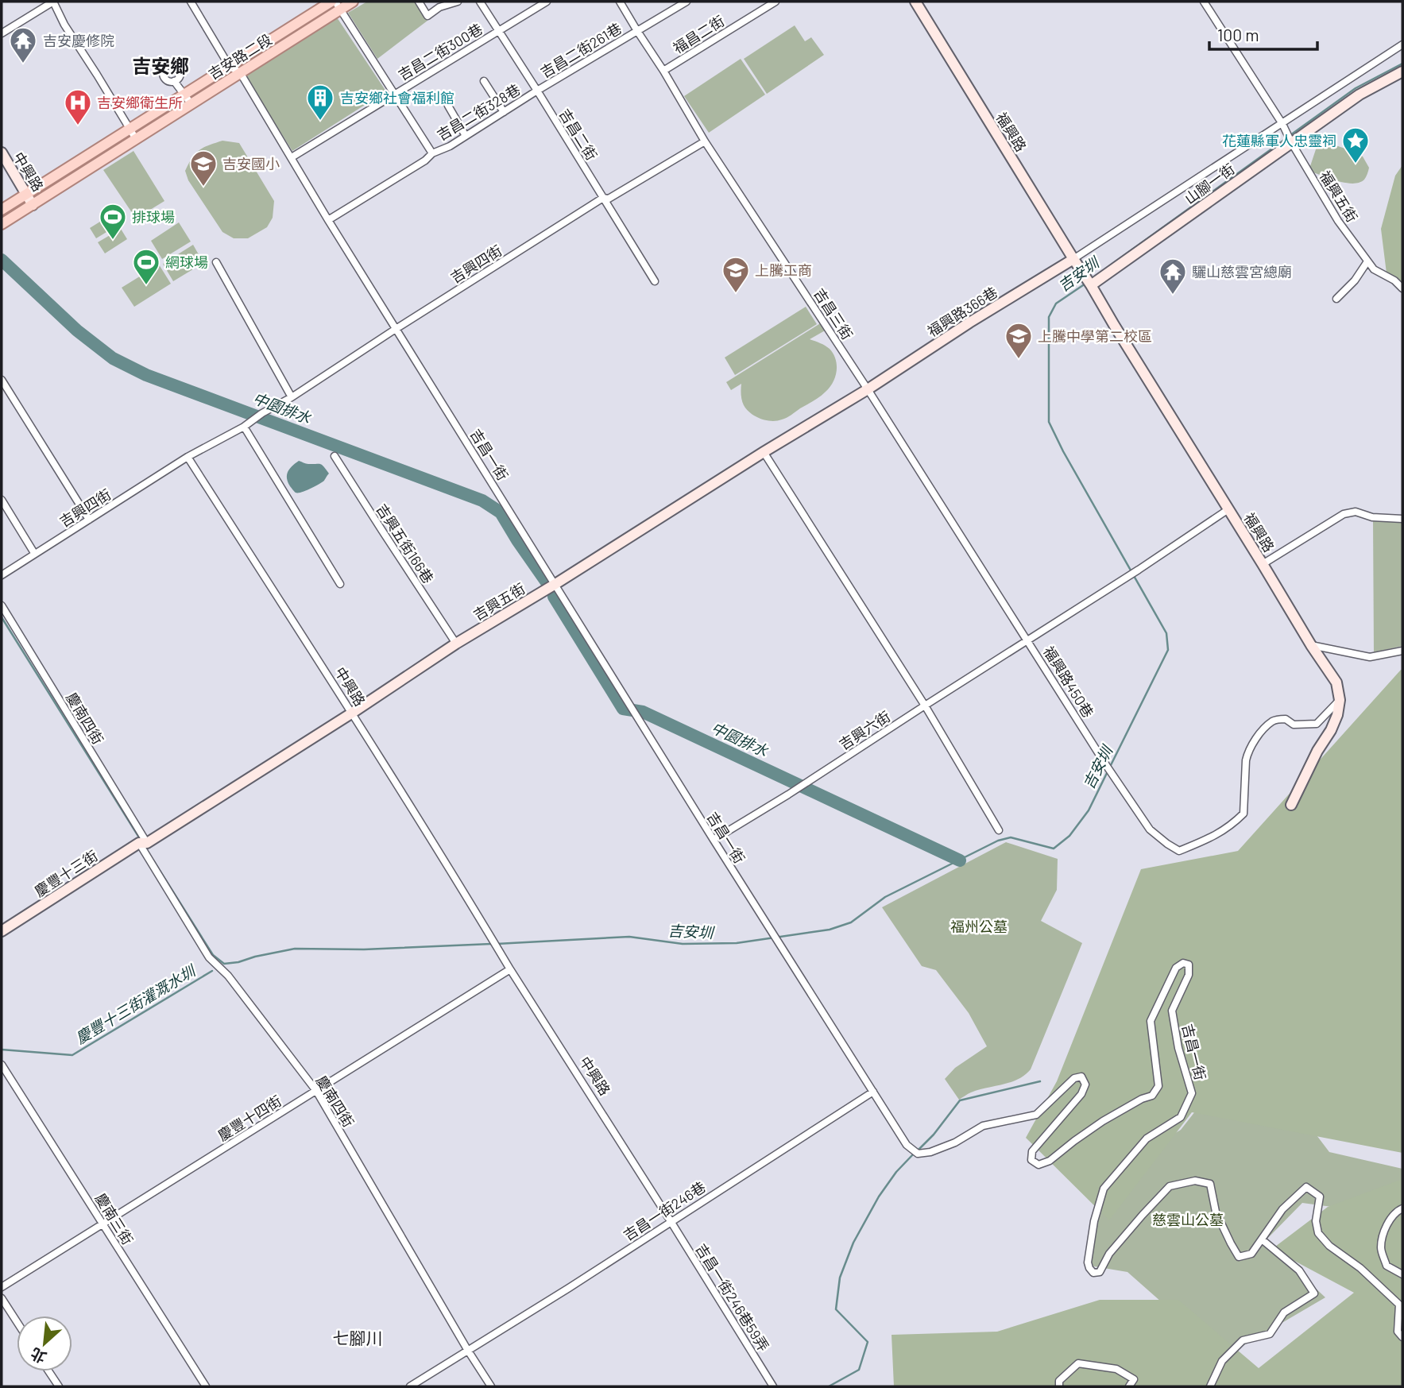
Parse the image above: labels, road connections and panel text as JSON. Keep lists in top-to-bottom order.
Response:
{
  "streets": {
    "main road": ["吉安路二段"],
    "street": [
      "福昌二街",
      "吉昌二街261巷",
      "吉昌二街300巷",
      "吉昌二街328巷",
      "福興路",
      "吉昌二街",
      "中興路",
      "山腳一街",
      "福興五街",
      "吉興四街",
      "福興路366巷",
      "吉昌三街",
      "吉昌一街",
      "吉興五街166巷",
      "吉興五街",
      "福興路450巷",
      "慶南四街",
      "吉興六街",
      "慶豐十三街",
      "慶豐十四街",
      "吉昌一街246巷",
      "慶南三街",
      "吉昌一街246巷59弄"
    ]
  },
  "crossings": [
    ["福昌二街", "吉昌三街"],
    ["吉昌二街261巷", "吉昌二街328巷"],
    ["吉昌二街261巷", "吉昌二街"],
    ["吉昌二街261巷", "吉昌三街"],
    ["吉昌二街300巷", "吉昌二街"],
    ["吉昌二街300巷", "吉昌一街"],
    ["吉安路二段", "中興路"],
    ["吉安路二段", "吉昌一街"],
    ["吉昌二街328巷", "吉昌二街"],
    ["吉昌二街328巷", "吉昌一街"],
    ["福興路", "山腳一街"],
    ["福興路", "福興路366巷"],
    ["福興路", "福興路450巷"],
    ["福興路", "吉興六街"],
    ["吉昌二街", "吉興四街"],
    ["中興路", "吉興四街"],
    ["中興路", "吉興五街"],
    ["中興路", "慶豐十四街"],
    ["中興路", "吉昌一街246巷"],
    ["中興路", "吉昌一街246巷59弄"],
    ["山腳一街", "福興五街"],
    ["吉興四街", "吉昌三街"],
    ["吉興四街", "吉昌一街"],
    ["福興路366巷", "吉昌三街"],
    ["福興路366巷", "吉興五街"],
    ["吉昌三街", "吉興五街"],
    ["吉昌三街", "福興路450巷"],
    ["吉昌三街", "吉興六街"],
    ["吉昌一街", "吉興五街"],
    ["吉昌一街", "吉興六街"],
    ["吉昌一街", "吉昌一街246巷"],
    ["吉興五街166巷", "吉興五街"],
    ["吉興五街", "慶南四街"],
    ["吉興五街", "慶豐十三街"],
    ["福興路450巷", "吉興六街"],
    ["慶南四街", "慶豐十三街"],
    ["慶南四街", "慶豐十四街"],
    ["慶南四街", "吉昌一街246巷"],
    ["慶豐十四街", "慶南三街"],
    ["吉昌一街246巷", "吉昌一街246巷59弄"]
  ],
  "districts": ["吉安鄉", "七腳川"],
  "water": ["吉安圳", "中園排水", "慶豐十三街灌溉水圳"],
  "parks": ["福州公墓", "慈雲山公墓"],
  "places": {
    "temple": ["吉安慶修院", "驪山慈雲宮總廟"],
    "building": ["吉安鄉社會福利館"],
    "hospital": ["吉安鄉衛生所"],
    "place": ["花蓮縣軍人忠靈祠"],
    "school or university": ["吉安國小", "上騰工商", "上騰中學第二校區"],
    "sports": ["排球場", "網球場"]
  },
  "scale_bar": "100 m",
  "north": "bottom left"
}
